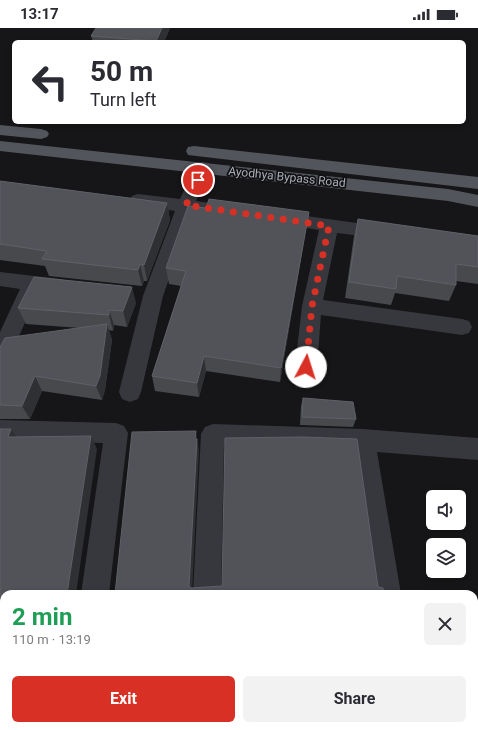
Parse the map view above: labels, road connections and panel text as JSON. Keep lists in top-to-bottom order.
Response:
{
  "streets": {
    "main road": ["Ayodhya Bypass Road"]
  },
  "page": {
    "status": "13:17",
    "turn": ["50 m", "Turn left"],
    "heading": ["2 min", "110 m · 13:19"],
    "buttons": ["Exit", "Share"]
  }
}
